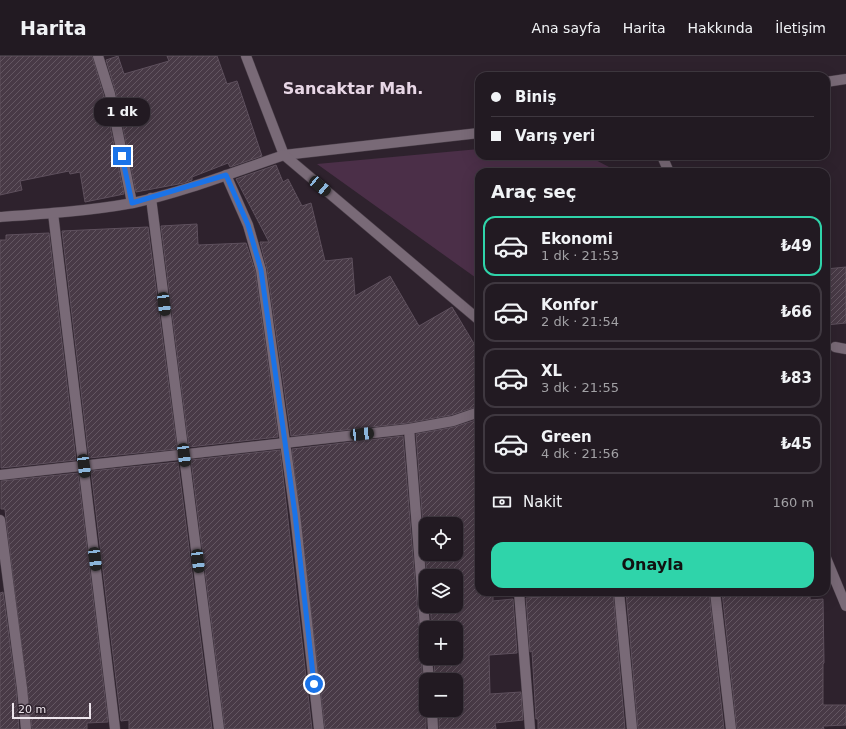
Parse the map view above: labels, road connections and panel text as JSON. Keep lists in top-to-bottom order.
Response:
{
  "districts": ["Sancaktar Mah."],
  "scale_bar": "20 m",
  "page": {
    "header": "Harita",
    "nav": [
      "Ana sayfa",
      "Harita",
      "Hakkında",
      "İletişim"
    ],
    "banner": ["Biniş", "Varış yeri"],
    "bubble": "1 dk",
    "heading": "Araç seç",
    "list": [
      {
        "name": "Ekonomi",
        "note": "1 dk · 21:53",
        "value": "₺49"
      },
      {
        "name": "Konfor",
        "note": "2 dk · 21:54",
        "value": "₺66"
      },
      {
        "name": "XL",
        "note": "3 dk · 21:55",
        "value": "₺83"
      },
      {
        "name": "Green",
        "note": "4 dk · 21:56",
        "value": "₺45"
      }
    ],
    "pay": ["Nakit", "160 m"],
    "map_buttons": ["+", "−"],
    "buttons": "Onayla",
    "scale": "20 m"
  }
}
